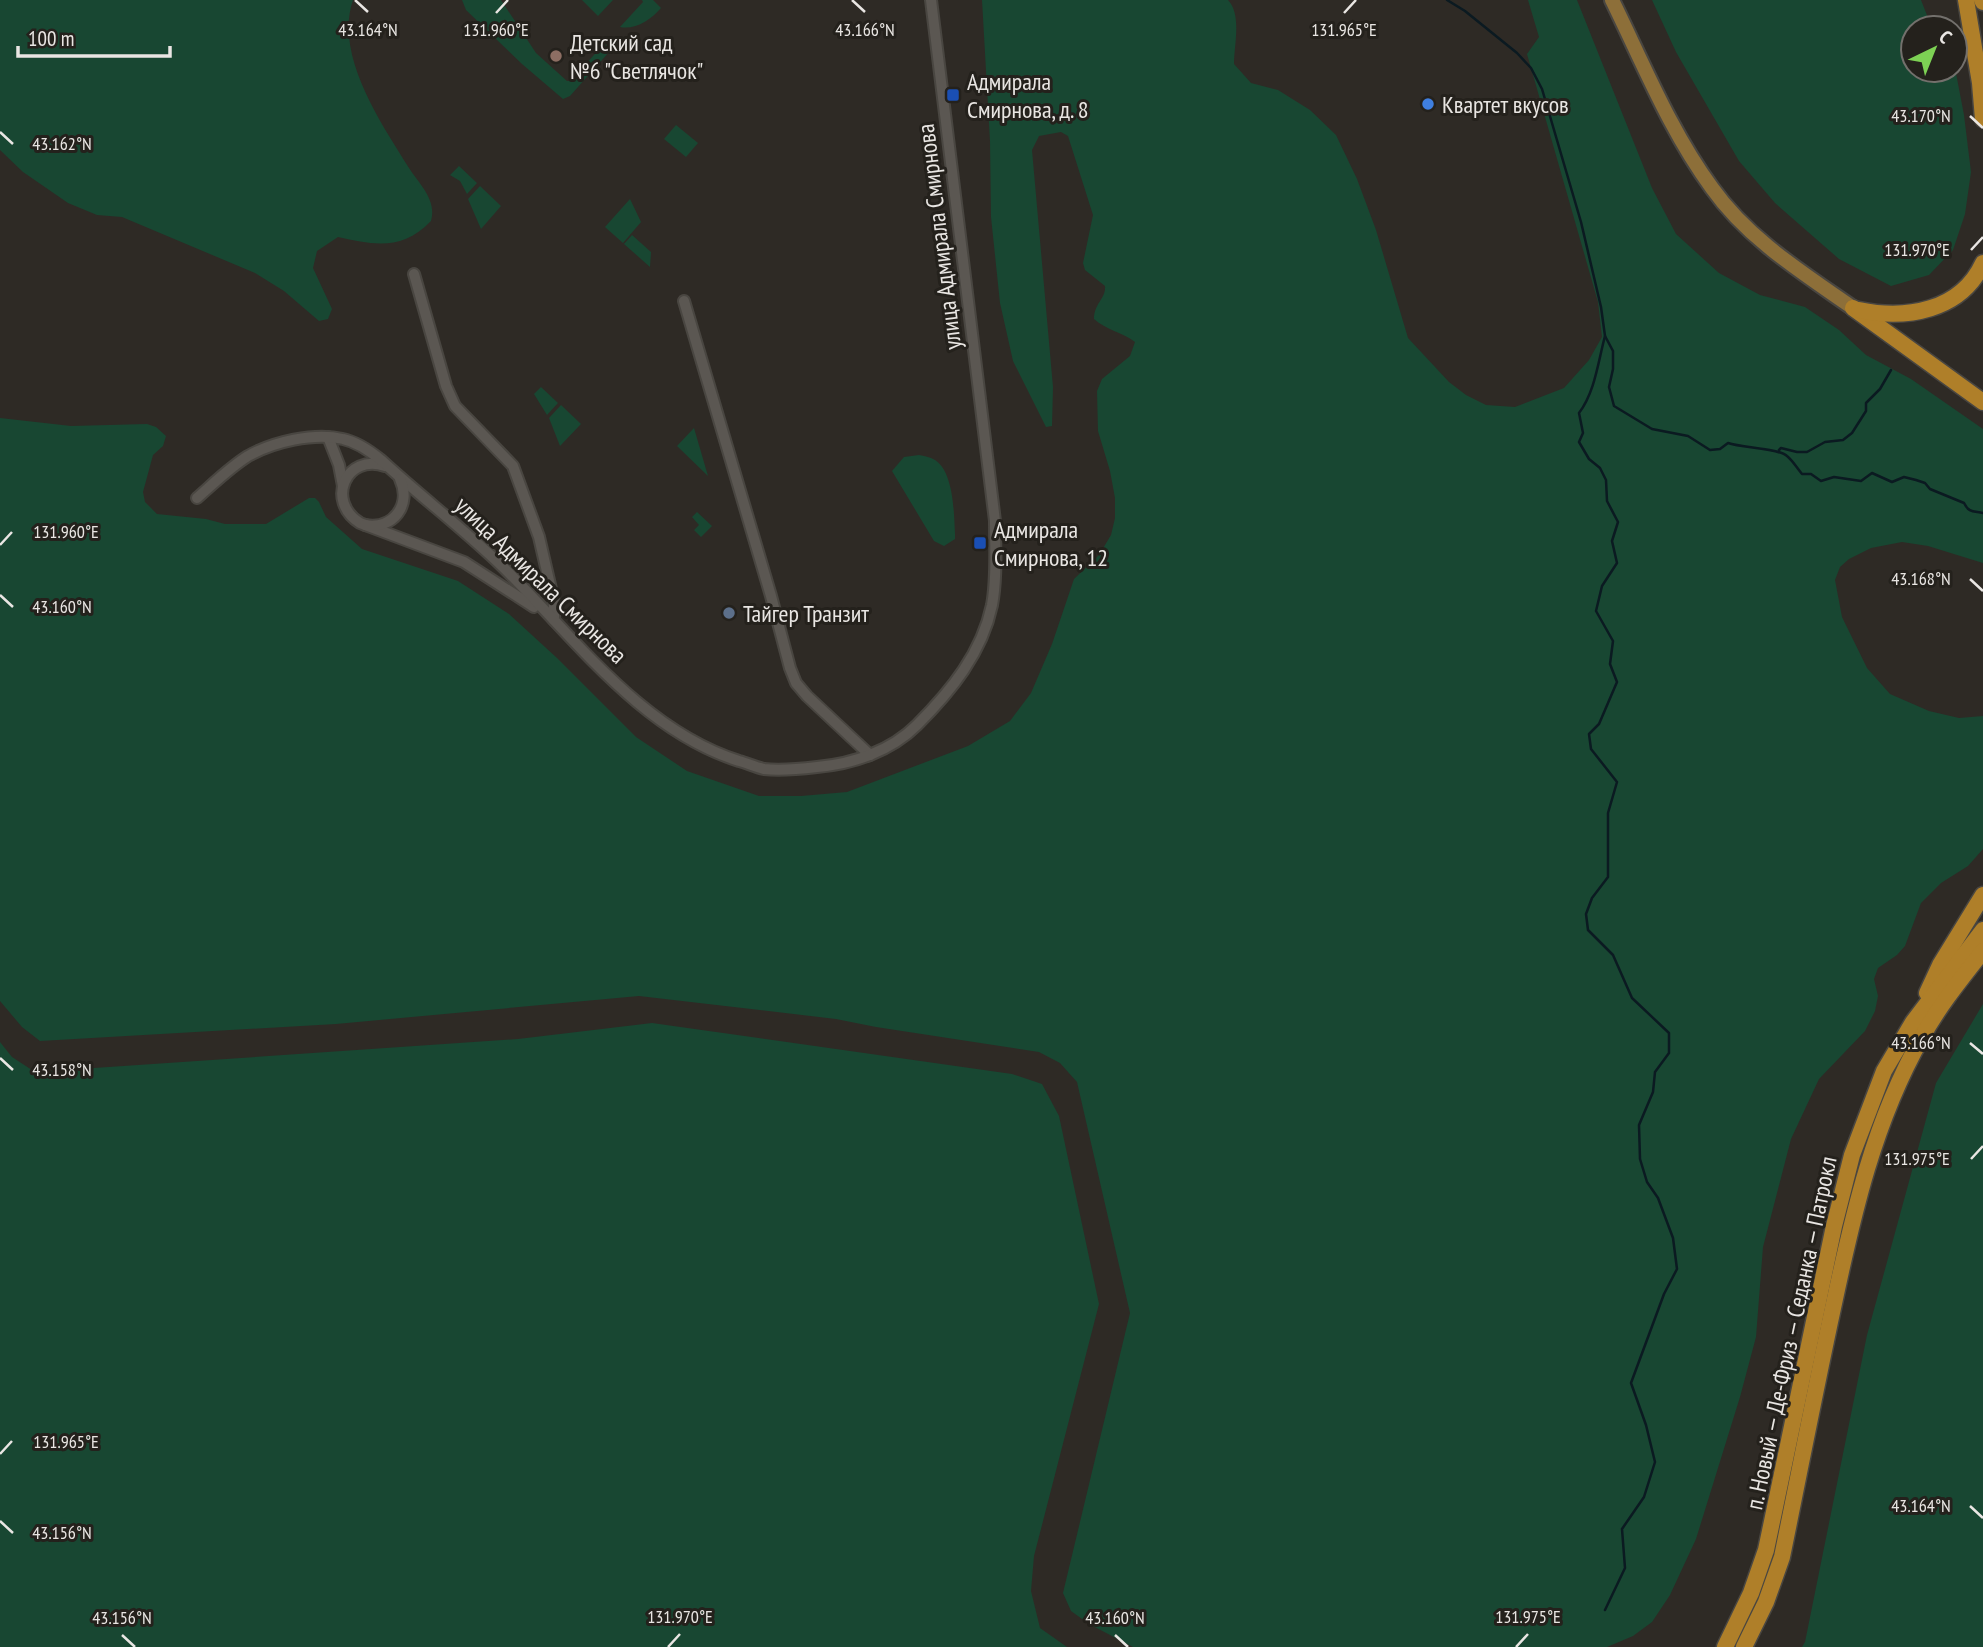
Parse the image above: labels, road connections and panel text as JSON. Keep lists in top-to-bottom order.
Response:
{
  "streets": {
    "highway": ["п. Новый — Де-Фриз — Седанка — Патрокл"],
    "street": ["улица Адмирала Смирнова"]
  },
  "places": {
    "other": ["Детский сад №6 \"Светлячок\"", "Квартет вкусов", "Тайгер Транзит"],
    "transit": ["Адмирала Смирнова, д. 8", "Адмирала Смирнова, 12"]
  },
  "scale_bar": "100 m",
  "north": "top right",
  "coordinates": [
    "43.164°N",
    "43.166°N",
    "131.960°E",
    "131.965°E",
    "43.170°N",
    "43.162°N",
    "131.970°E",
    "43.168°N",
    "43.160°N",
    "43.158°N",
    "131.975°E",
    "43.156°N"
  ]
}
